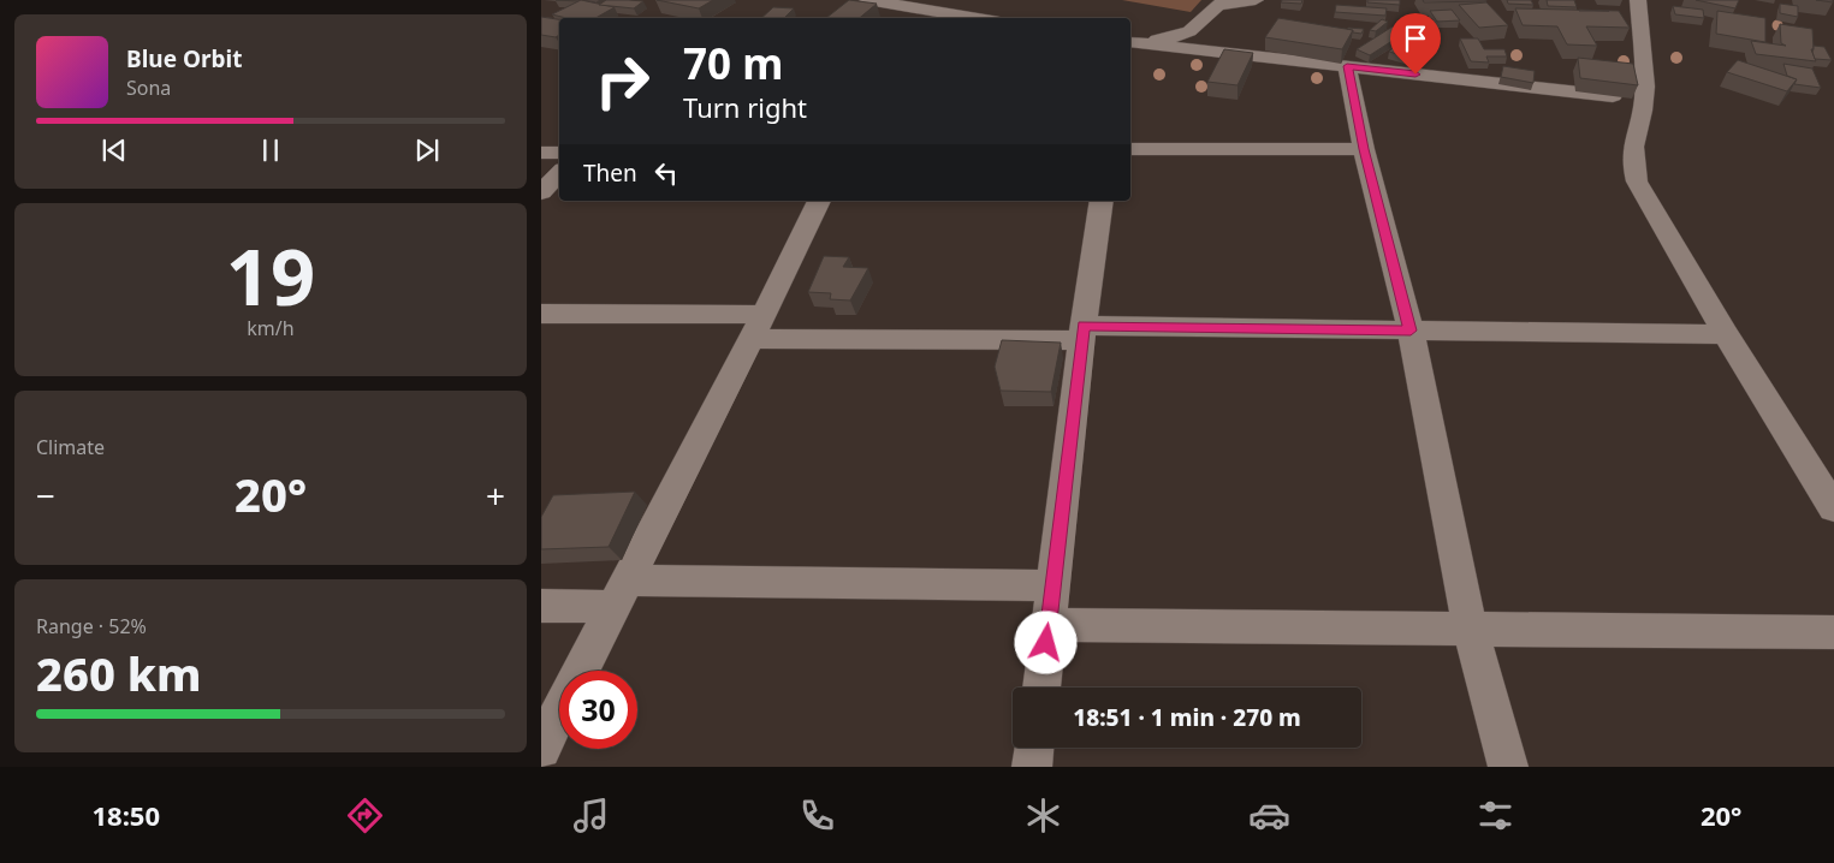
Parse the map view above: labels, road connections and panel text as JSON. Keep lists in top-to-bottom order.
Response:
{
  "page": {
    "turn": ["70 m", "Turn right"],
    "song": ["Blue Orbit", "Sona"],
    "then": "Then",
    "tile": [
      ["19", "km/h"],
      "Climate",
      ["Range · 52%", "260 km"]
    ],
    "heat": ["−", "20°", "+"],
    "limit": "30",
    "trip": "18:51 · 1 min · 270 m",
    "tabs": ["18:50", "20°"]
  }
}
